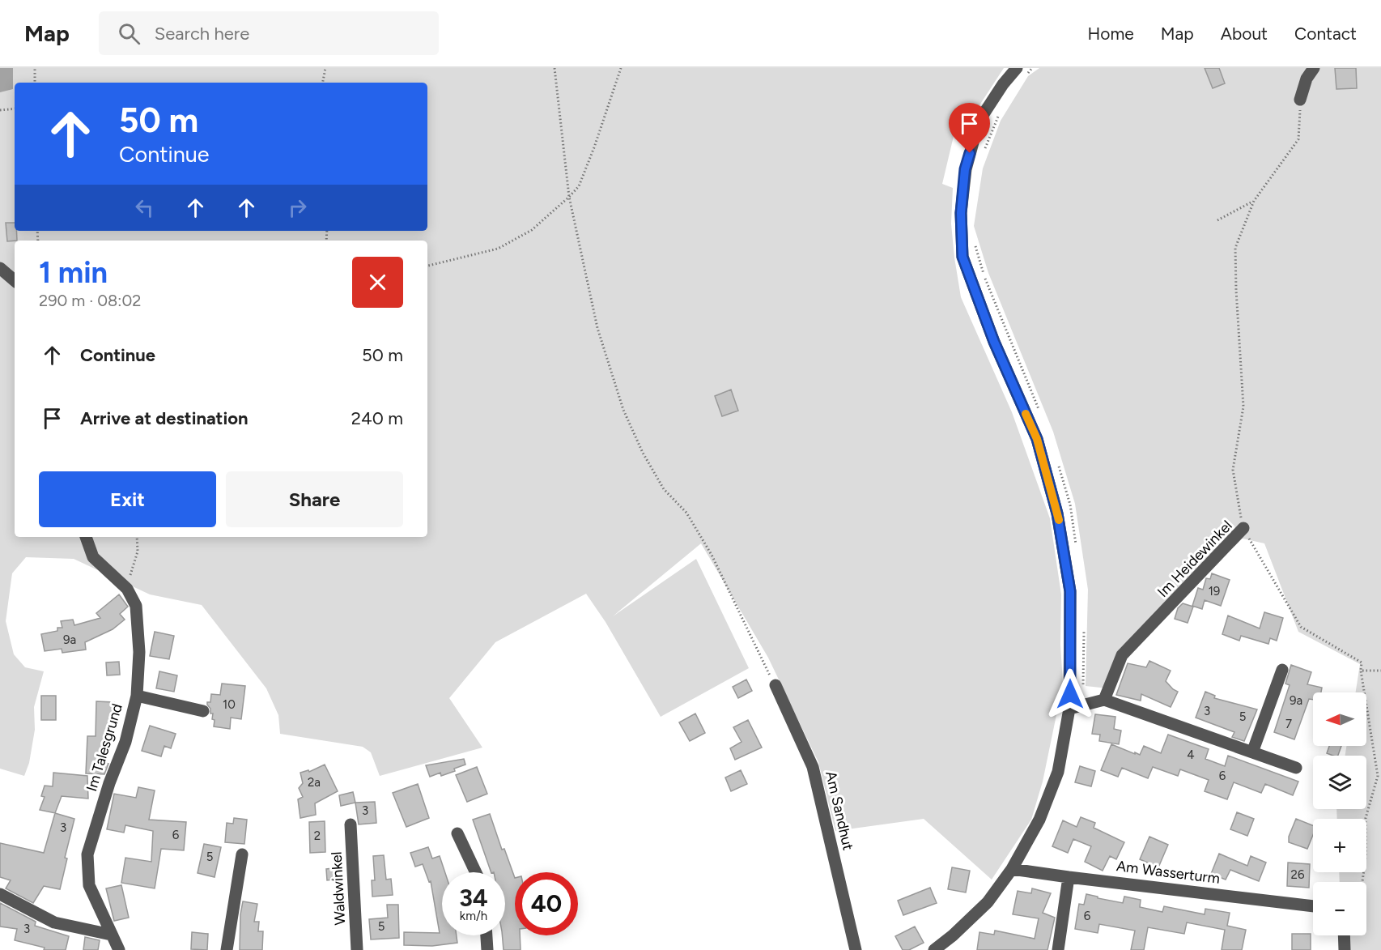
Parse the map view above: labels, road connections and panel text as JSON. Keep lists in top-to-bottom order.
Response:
{
  "streets": {
    "street": [
      "Im Heidewinkel",
      "Im Talesgrund",
      "Am Sandhut",
      "Am Wasserturm",
      "Waldwinkel"
    ]
  },
  "house_numbers": [
    "19",
    "9a",
    "9a",
    "10",
    "3",
    "5",
    "7",
    "4",
    "6",
    "2a",
    "3",
    "3",
    "6",
    "2",
    "5",
    "26",
    "6",
    "5",
    "3"
  ],
  "north": "left",
  "page": {
    "header": "Map",
    "search": "Search here",
    "nav": [
      "Home",
      "Map",
      "About",
      "Contact"
    ],
    "turn": ["50 m", "Continue"],
    "heading": ["1 min", "290 m · 08:02"],
    "list": [
      {
        "name": "Continue",
        "value": "50 m"
      },
      {
        "name": "Arrive at destination",
        "value": "240 m"
      }
    ],
    "buttons": ["Exit", "Share"],
    "map_buttons": ["+", "−"],
    "speed": "34 km/h",
    "limit": "40"
  }
}
